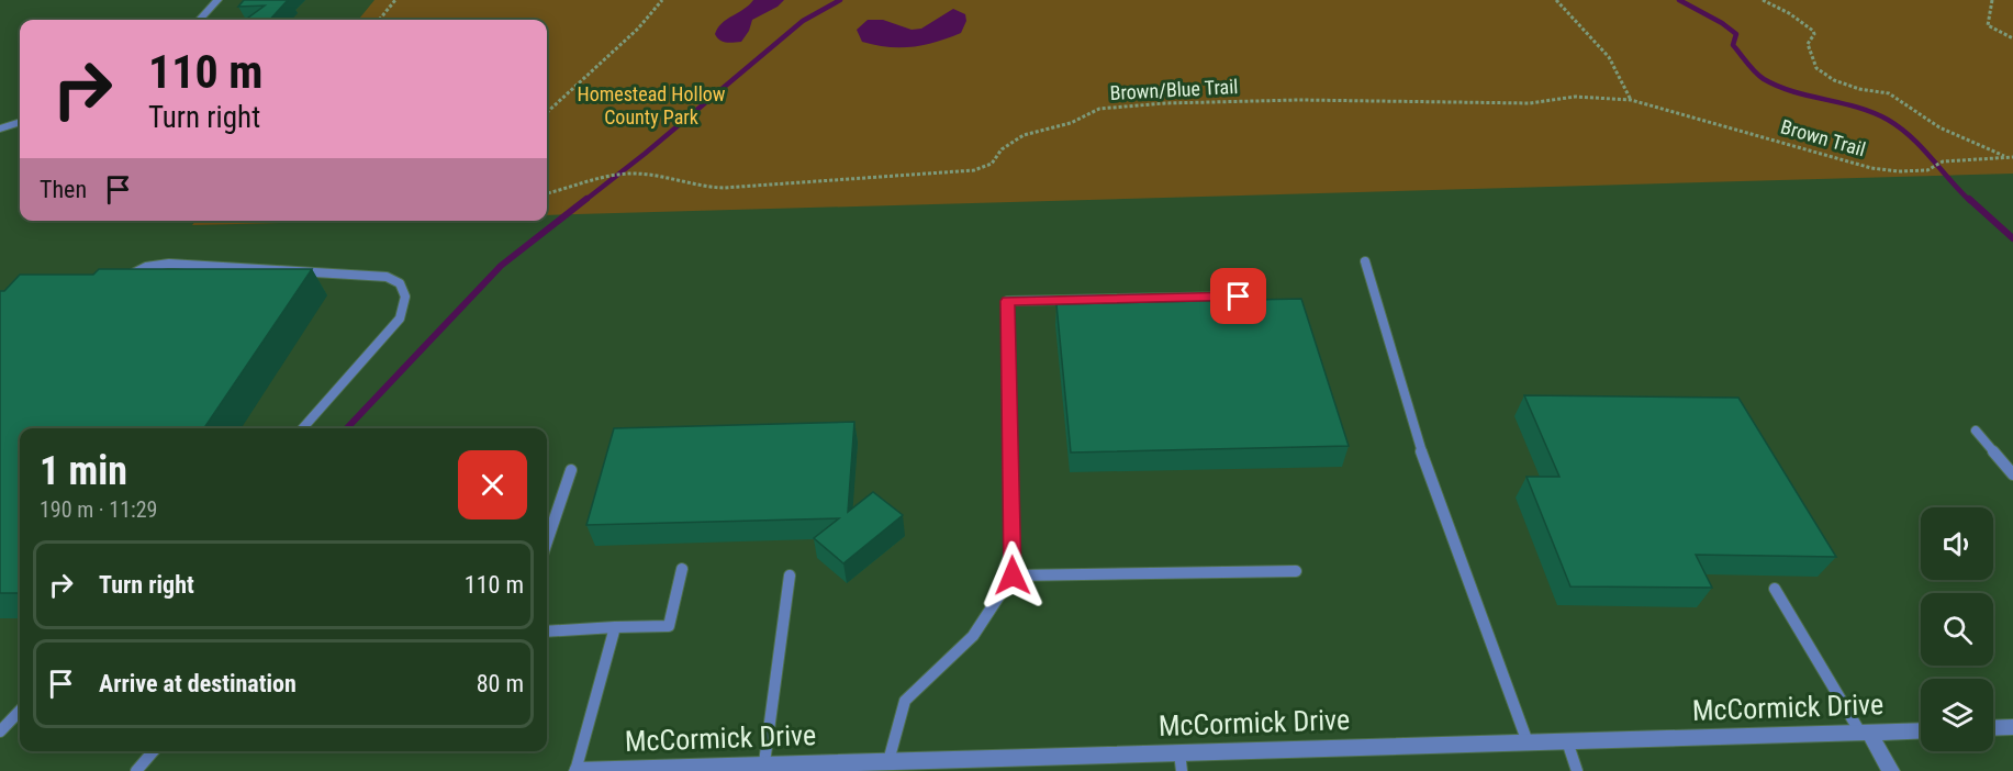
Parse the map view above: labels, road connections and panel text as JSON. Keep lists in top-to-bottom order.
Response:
{
  "streets": {
    "street": ["McCormick Drive"],
    "path": ["Brown/Blue Trail", "Brown Trail"]
  },
  "crossings": [
    ["Brown/Blue Trail", "Brown Trail"]
  ],
  "parks": ["Homestead Hollow County Park"],
  "page": {
    "turn": ["110 m", "Turn right"],
    "then": "Then",
    "heading": ["1 min", "190 m · 11:29"],
    "list": [
      {
        "name": "Turn right",
        "value": "110 m"
      },
      {
        "name": "Arrive at destination",
        "value": "80 m"
      }
    ]
  }
}
